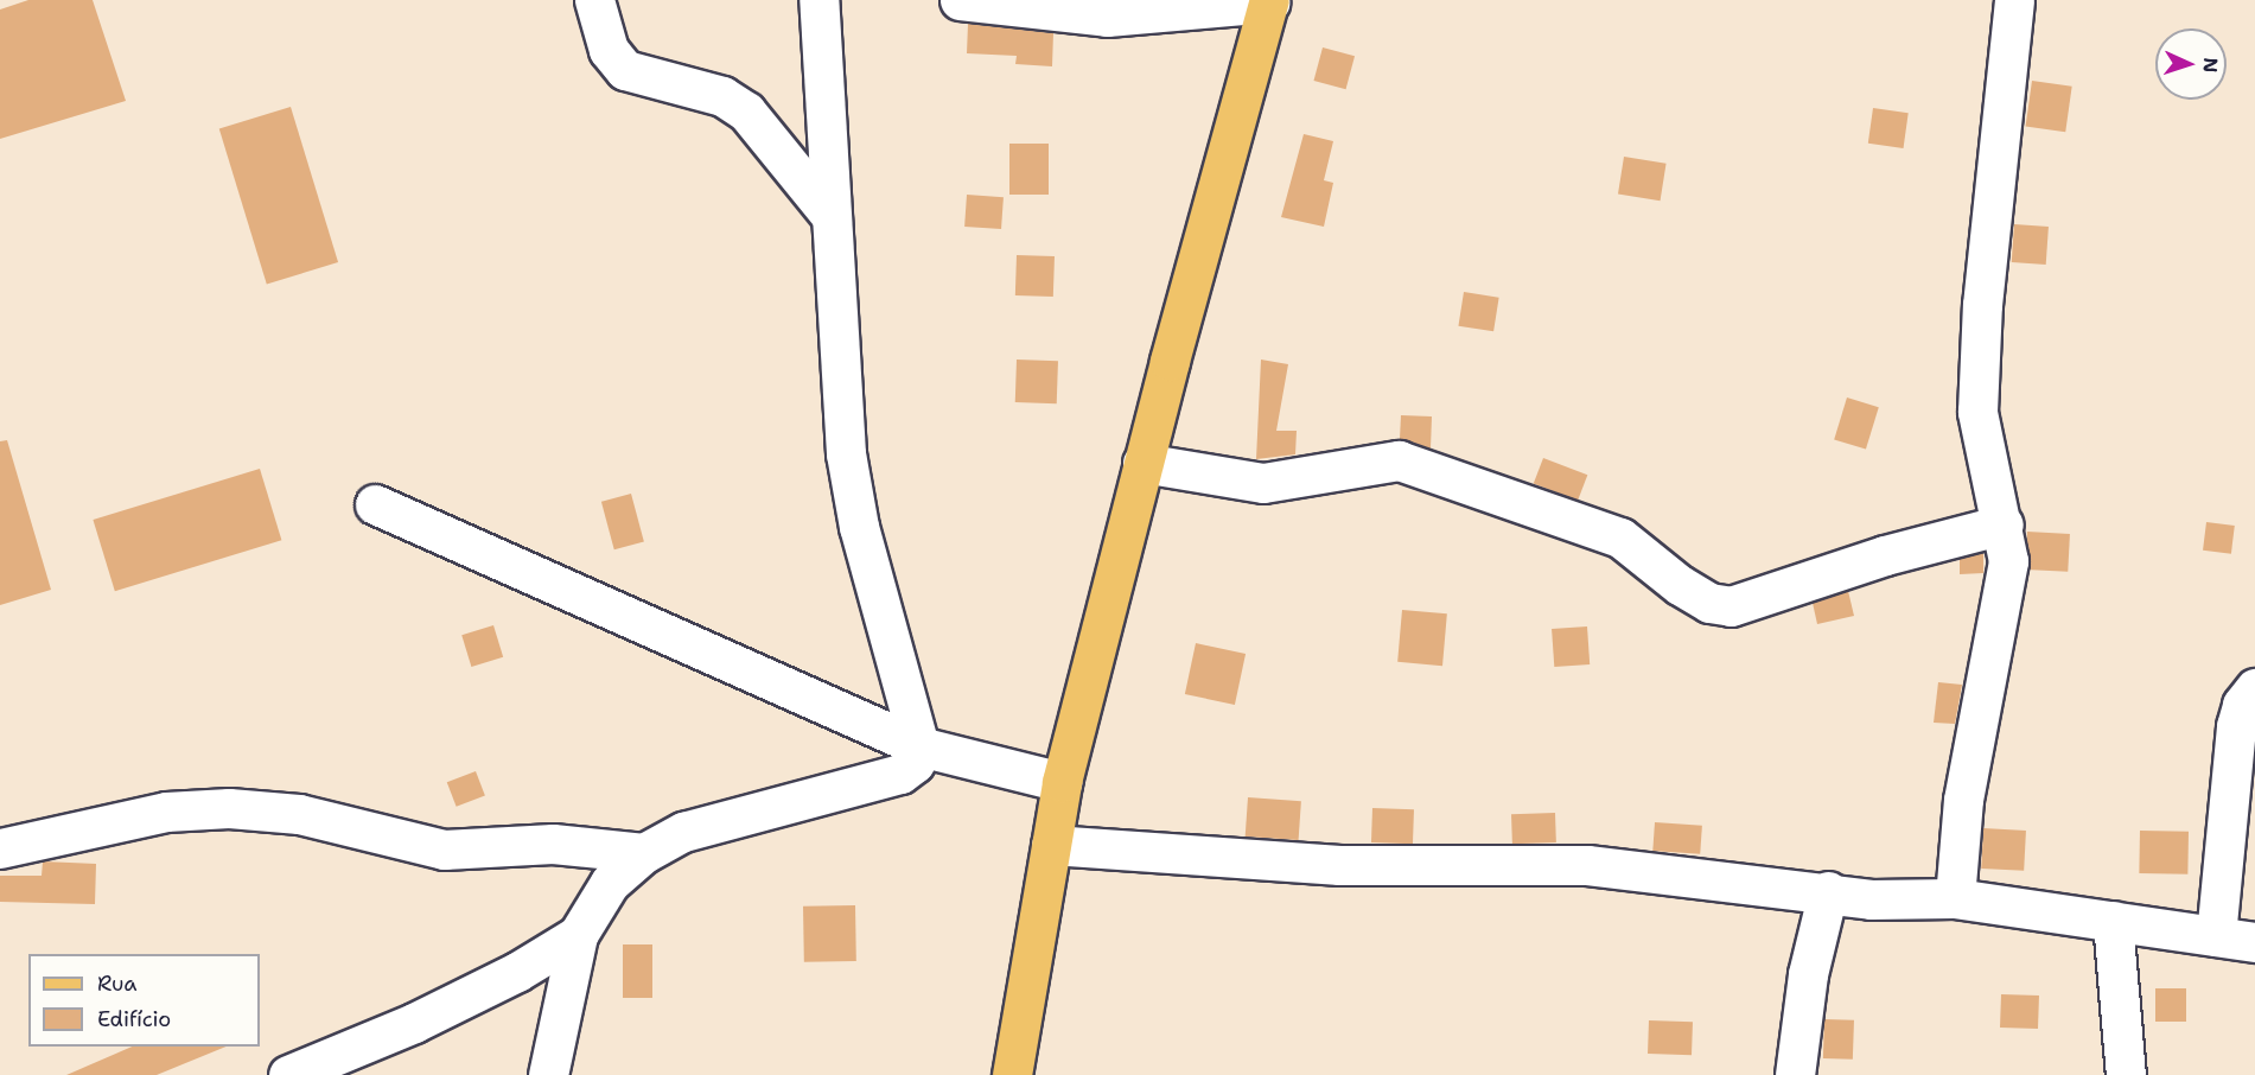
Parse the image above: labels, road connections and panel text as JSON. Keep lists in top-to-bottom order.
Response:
{
  "legend": ["Rua", "Edifício"],
  "north": "right"
}
